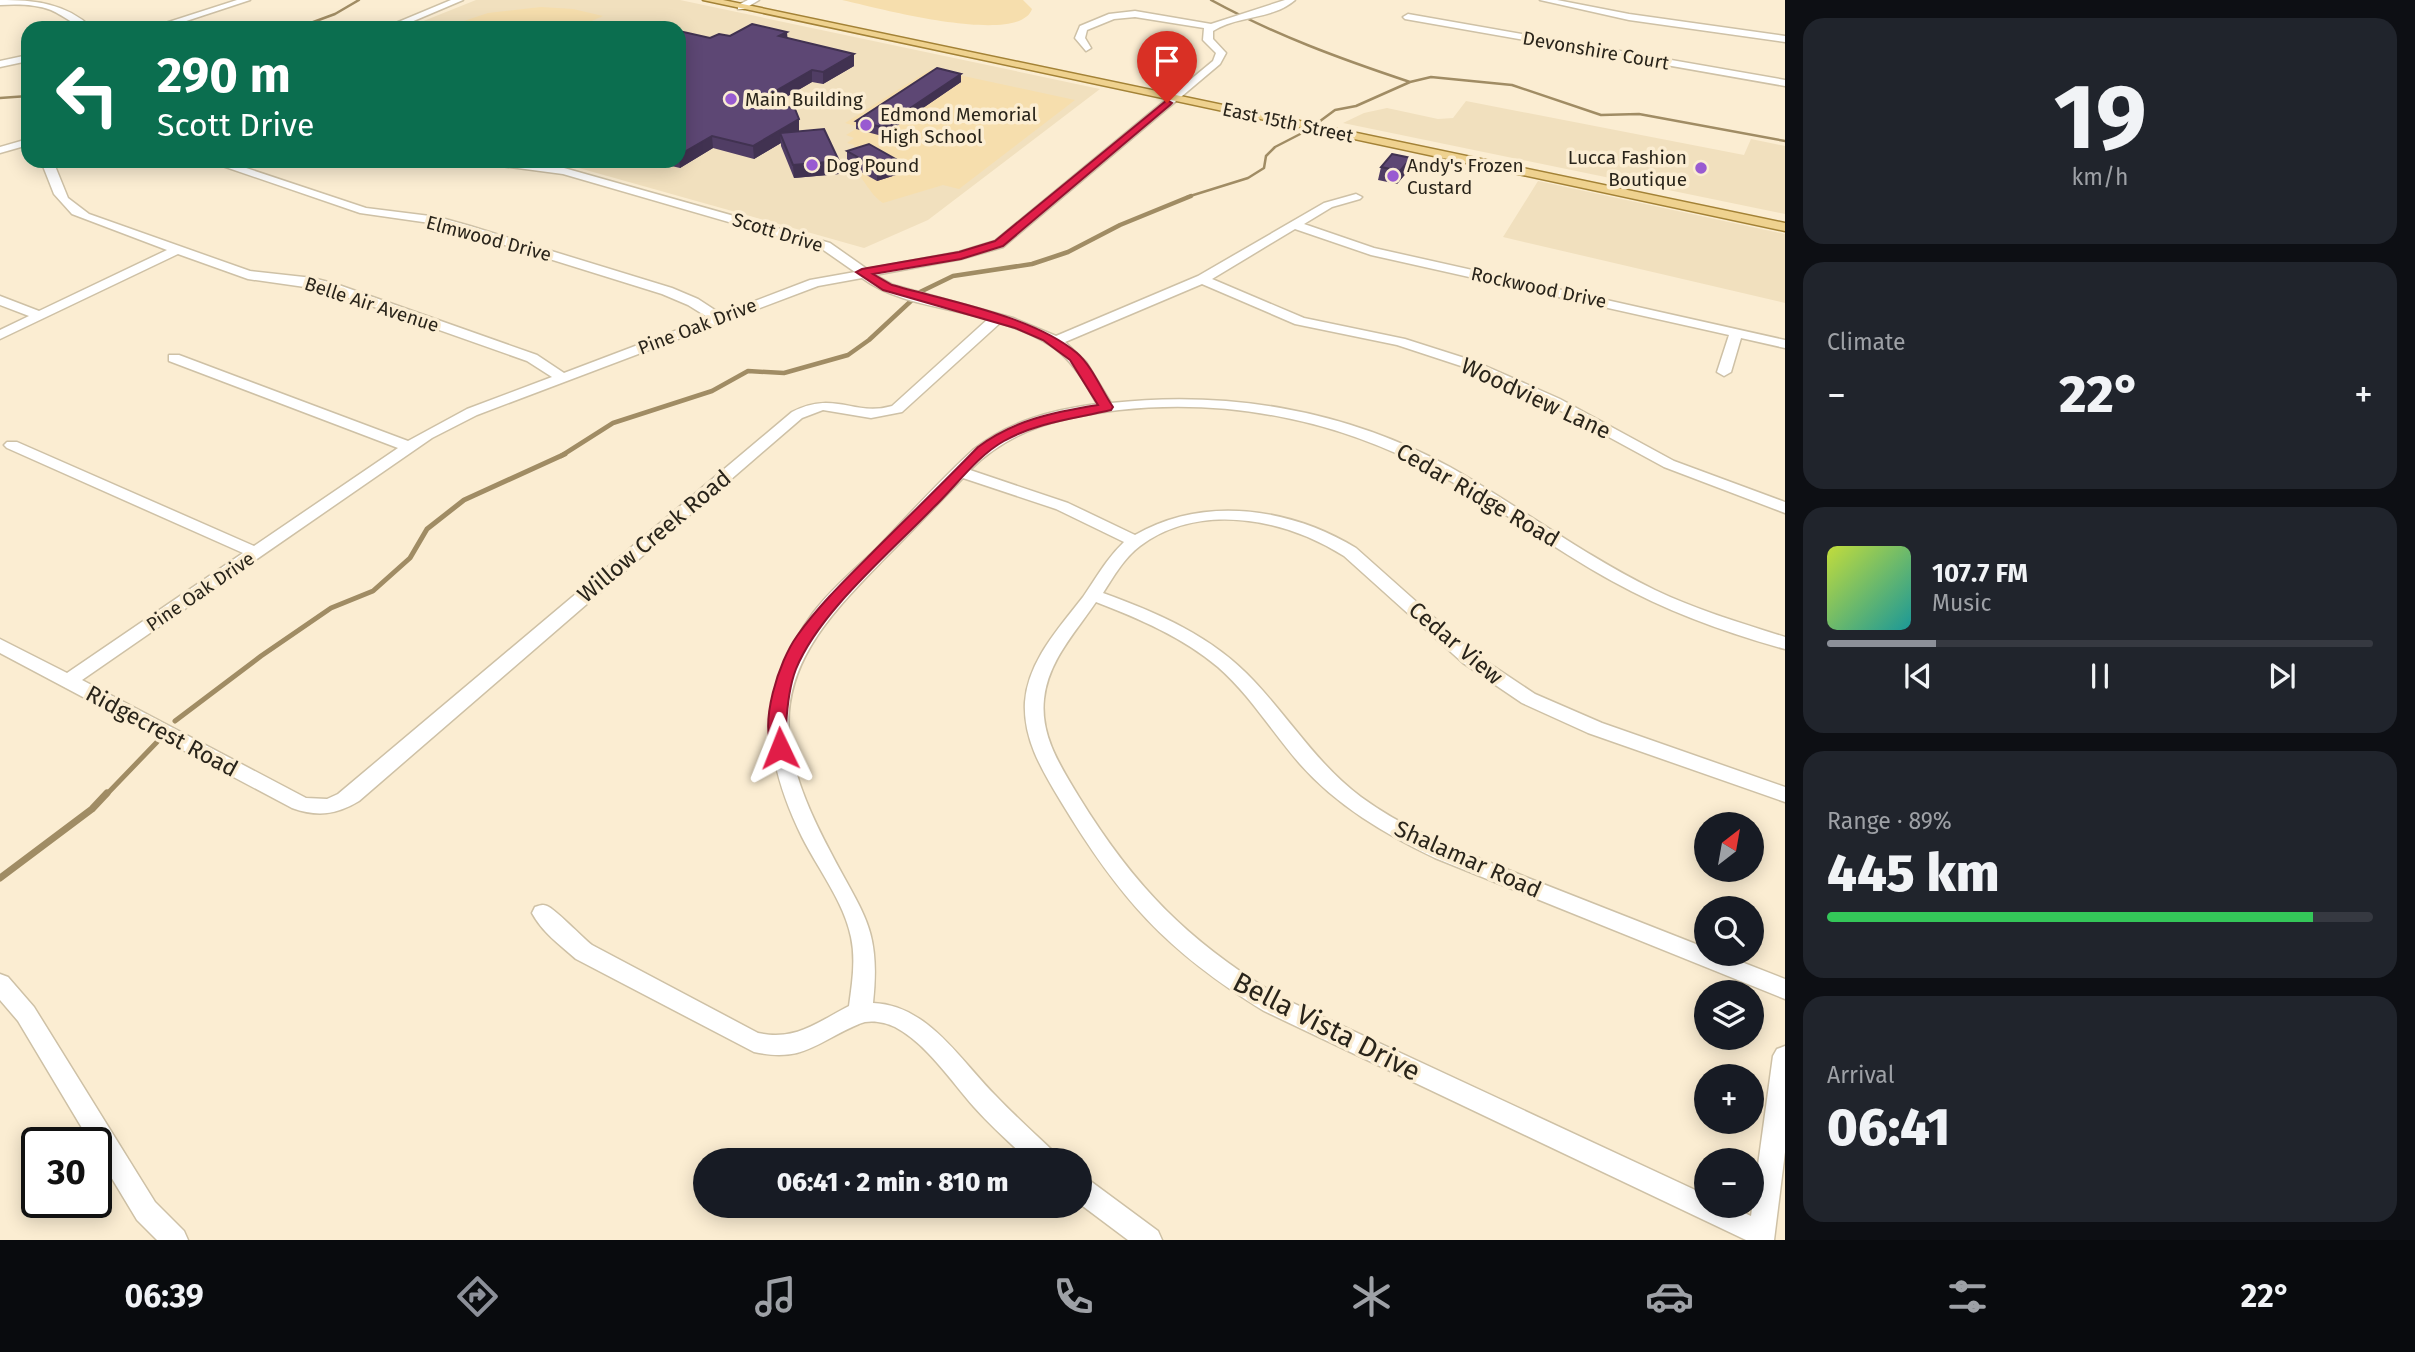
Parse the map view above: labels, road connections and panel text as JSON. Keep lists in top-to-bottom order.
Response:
{
  "streets": {
    "main road": ["East 15th Street"],
    "street": [
      "Devonshire Court",
      "Scott Drive",
      "Elmwood Drive",
      "Rockwood Drive",
      "Belle Air Avenue",
      "Pine Oak Drive",
      "Woodview Lane",
      "Cedar Ridge Road",
      "Willow Creek Road",
      "Cedar View",
      "Ridgecrest Road",
      "Shalamar Road",
      "Bella Vista Drive"
    ]
  },
  "crossings": [
    ["East 15th Street", "Pine Oak Drive"],
    ["Scott Drive", "Pine Oak Drive"],
    ["Scott Drive", "Cedar Ridge Road"],
    ["Scott Drive", "Willow Creek Road"],
    ["Elmwood Drive", "Pine Oak Drive"],
    ["Belle Air Avenue", "Pine Oak Drive"],
    ["Pine Oak Drive", "Ridgecrest Road"],
    ["Willow Creek Road", "Ridgecrest Road"],
    ["Cedar View", "Bella Vista Drive"],
    ["Shalamar Road", "Bella Vista Drive"]
  ],
  "places": [
    "Main Building",
    "Edmond Memorial High School",
    "Dog Pound",
    "Lucca Fashion Boutique",
    "Andy's Frozen Custard"
  ],
  "north": "top right",
  "page": {
    "tile": [
      ["19", "km/h"],
      "Climate",
      ["Range · 89%", "445 km"],
      ["Arrival", "06:41"]
    ],
    "turn": ["290 m", "Scott Drive"],
    "heat": ["−", "22°", "+"],
    "song": ["107.7 FM", "Music"],
    "map_buttons": ["+", "−"],
    "limit": "30",
    "trip": "06:41 · 2 min · 810 m",
    "tabs": ["06:39", "22°"]
  }
}
